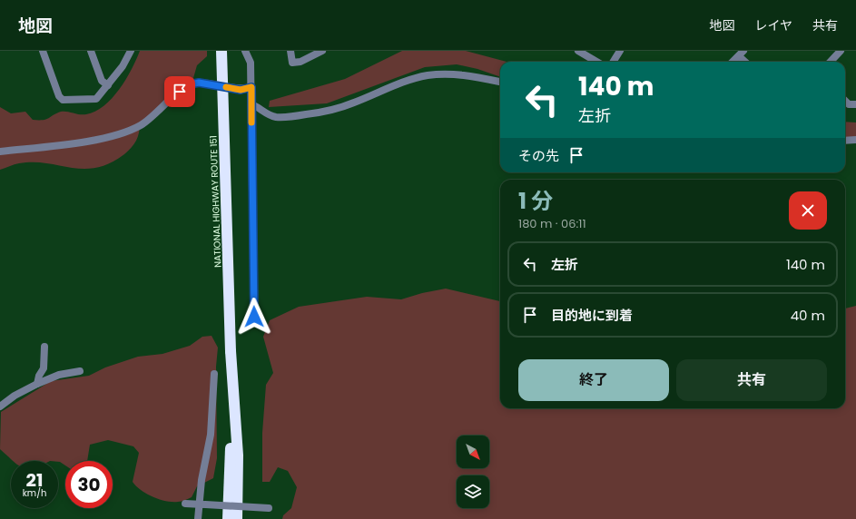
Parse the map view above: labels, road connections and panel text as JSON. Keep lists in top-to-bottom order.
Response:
{
  "streets": {
    "highway": ["NATIONAL HIGHWAY ROUTE 151"]
  },
  "north": "bottom right",
  "page": {
    "header": "地図",
    "nav": ["地図", "レイヤ", "共有"],
    "turn": ["140 m", "左折"],
    "then": "その先",
    "heading": ["1 分", "180 m · 06:11"],
    "list": [
      {
        "name": "左折",
        "value": "140 m"
      },
      {
        "name": "目的地に到着",
        "value": "40 m"
      }
    ],
    "buttons": ["終了", "共有"],
    "speed": "21 km/h",
    "limit": "30"
  }
}
